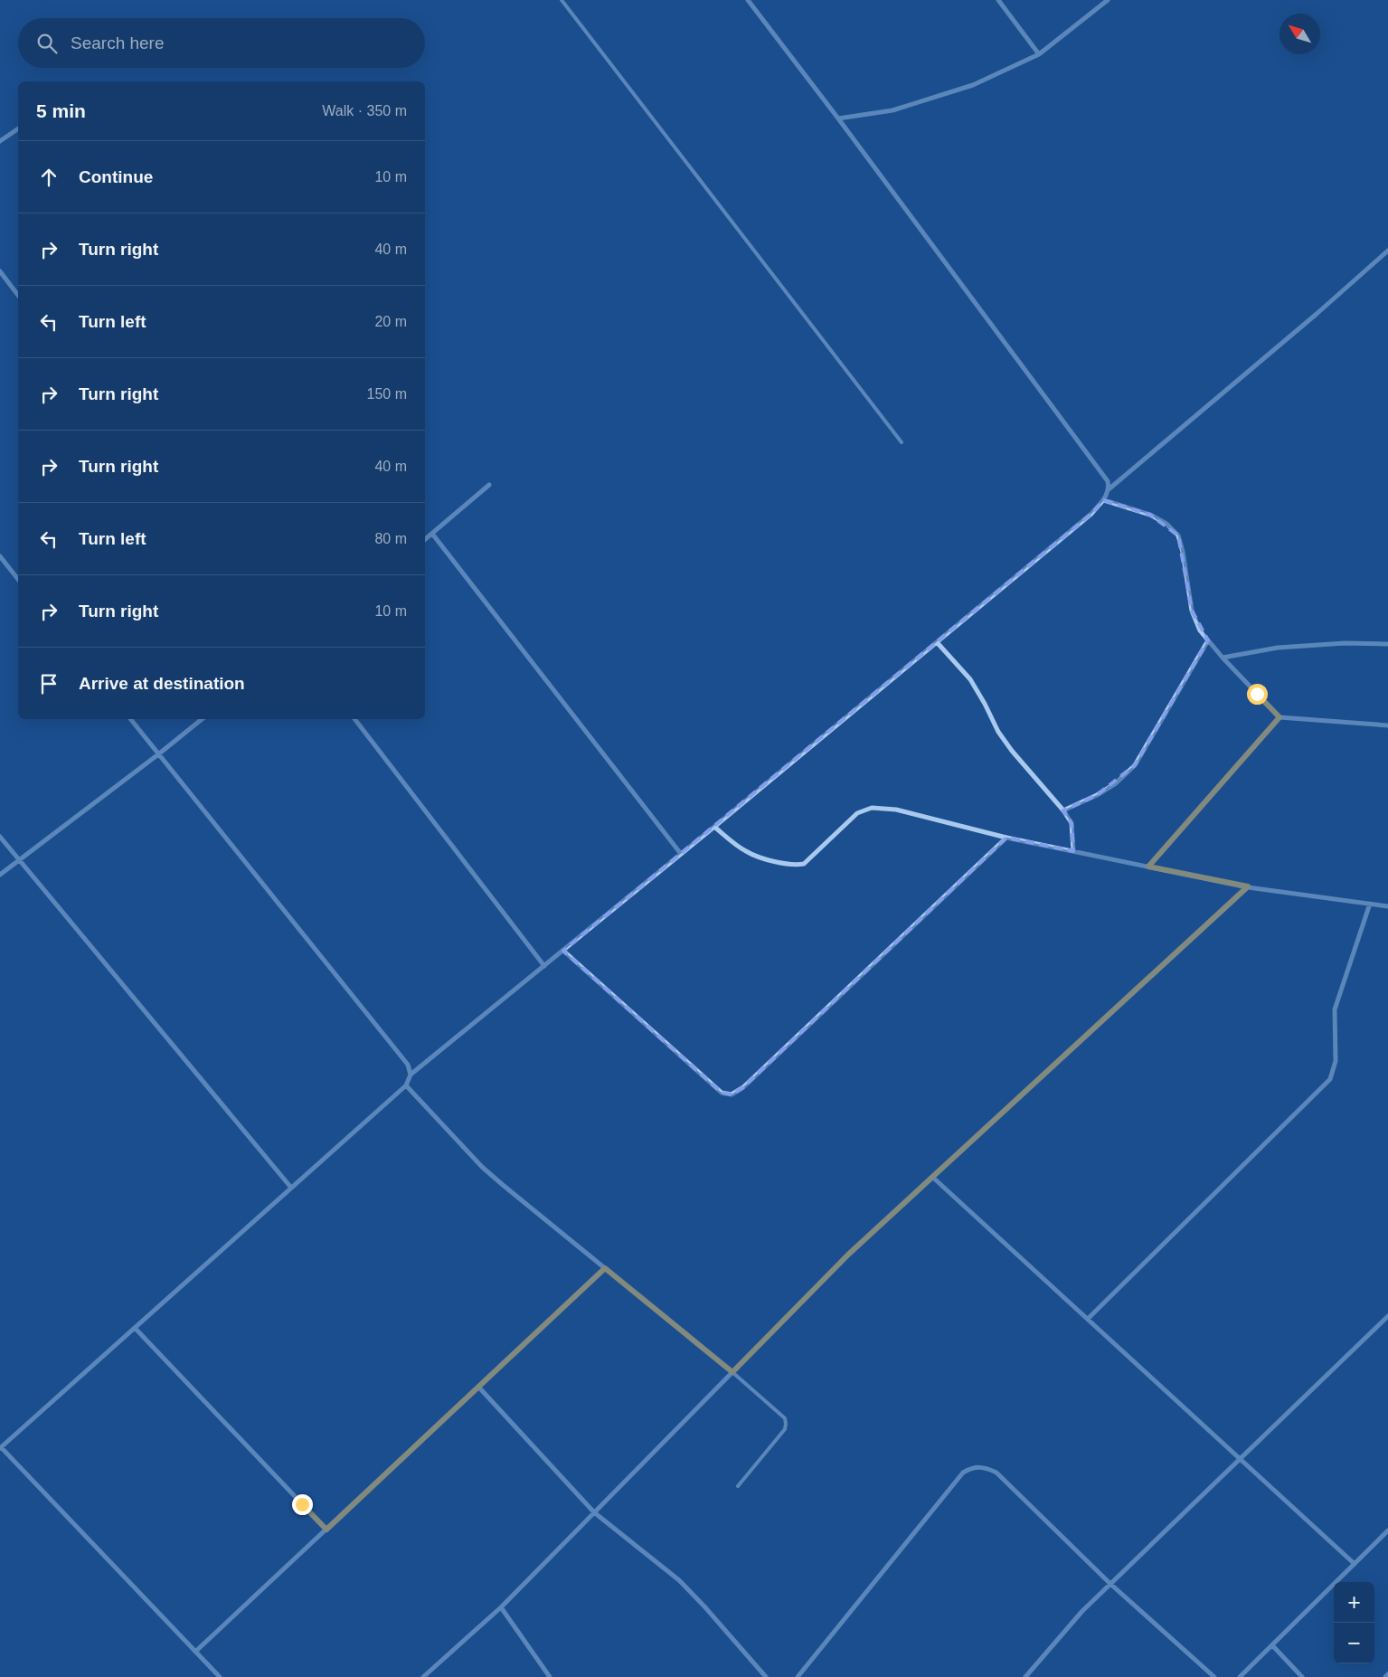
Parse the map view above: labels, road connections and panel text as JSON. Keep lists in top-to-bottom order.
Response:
{
  "north": "top left",
  "page": {
    "search": "Search here",
    "heading": ["5 min", "Walk · 350 m"],
    "list": [
      ["Continue", "10 m"],
      ["Turn right", "40 m"],
      ["Turn left", "20 m"],
      ["Turn right", "150 m"],
      ["Turn right", "40 m"],
      ["Turn left", "80 m"],
      ["Turn right", "10 m"],
      "Arrive at destination"
    ],
    "map_buttons": ["+", "−"]
  }
}
